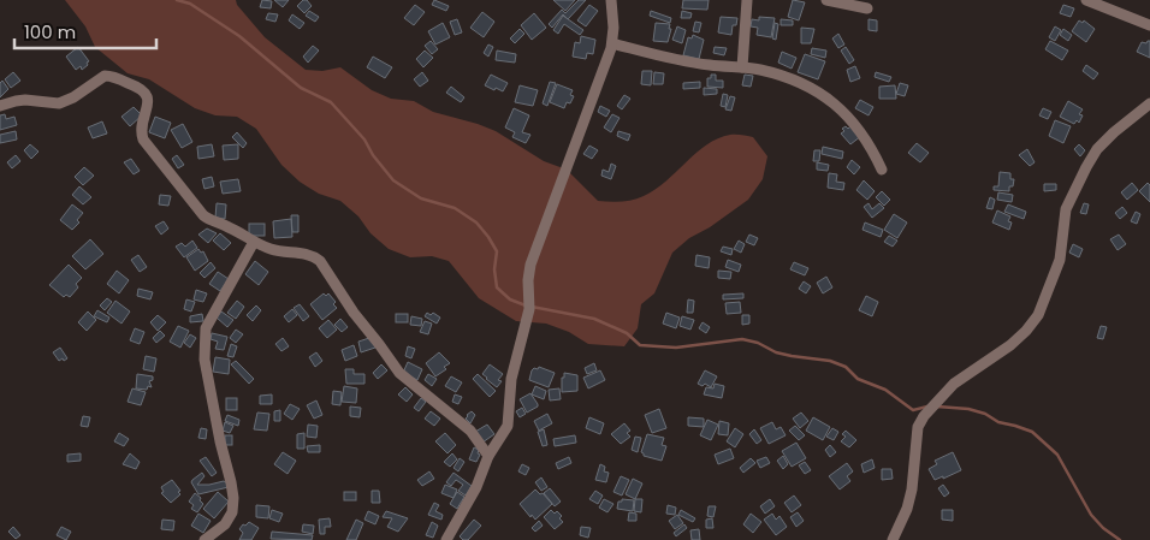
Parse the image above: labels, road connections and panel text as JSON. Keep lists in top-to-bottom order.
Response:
{
  "scale_bar": "100 m"
}
